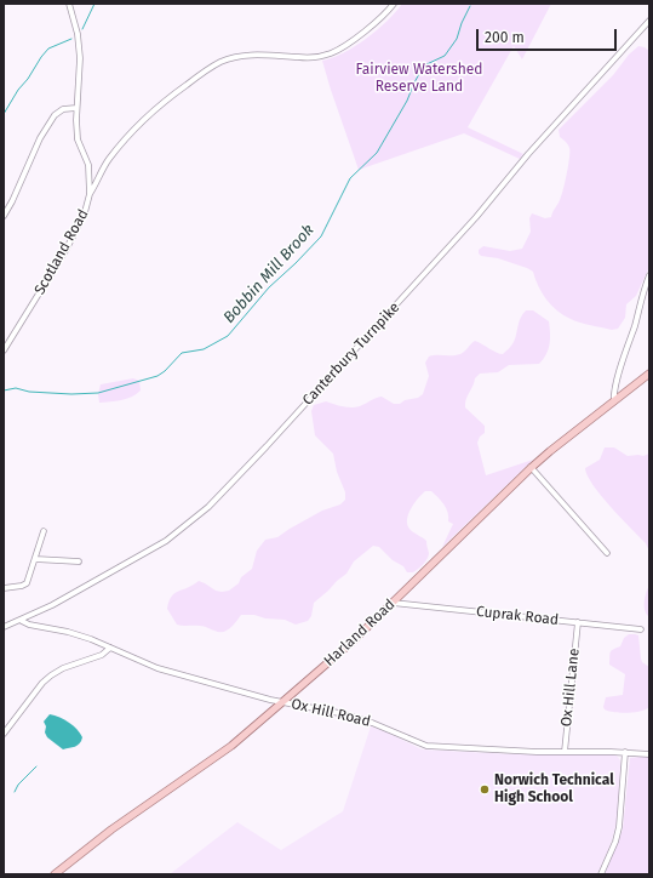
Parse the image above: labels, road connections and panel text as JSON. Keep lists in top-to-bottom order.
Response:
{
  "streets": {
    "main road": ["Harland Road"],
    "street": [
      "Scotland Road",
      "Canterbury Turnpike",
      "Cuprak Road",
      "Ox Hill Lane",
      "Ox Hill Road"
    ]
  },
  "crossings": [
    ["Canterbury Turnpike", "Ox Hill Road"],
    ["Cuprak Road", "Harland Road"],
    ["Cuprak Road", "Ox Hill Lane"],
    ["Harland Road", "Ox Hill Road"],
    ["Ox Hill Lane", "Ox Hill Road"]
  ],
  "water": ["Bobbin Mill Brook"],
  "parks": ["Fairview Watershed Reserve Land"],
  "places": ["Norwich Technical High School"],
  "scale_bar": "200 m"
}
